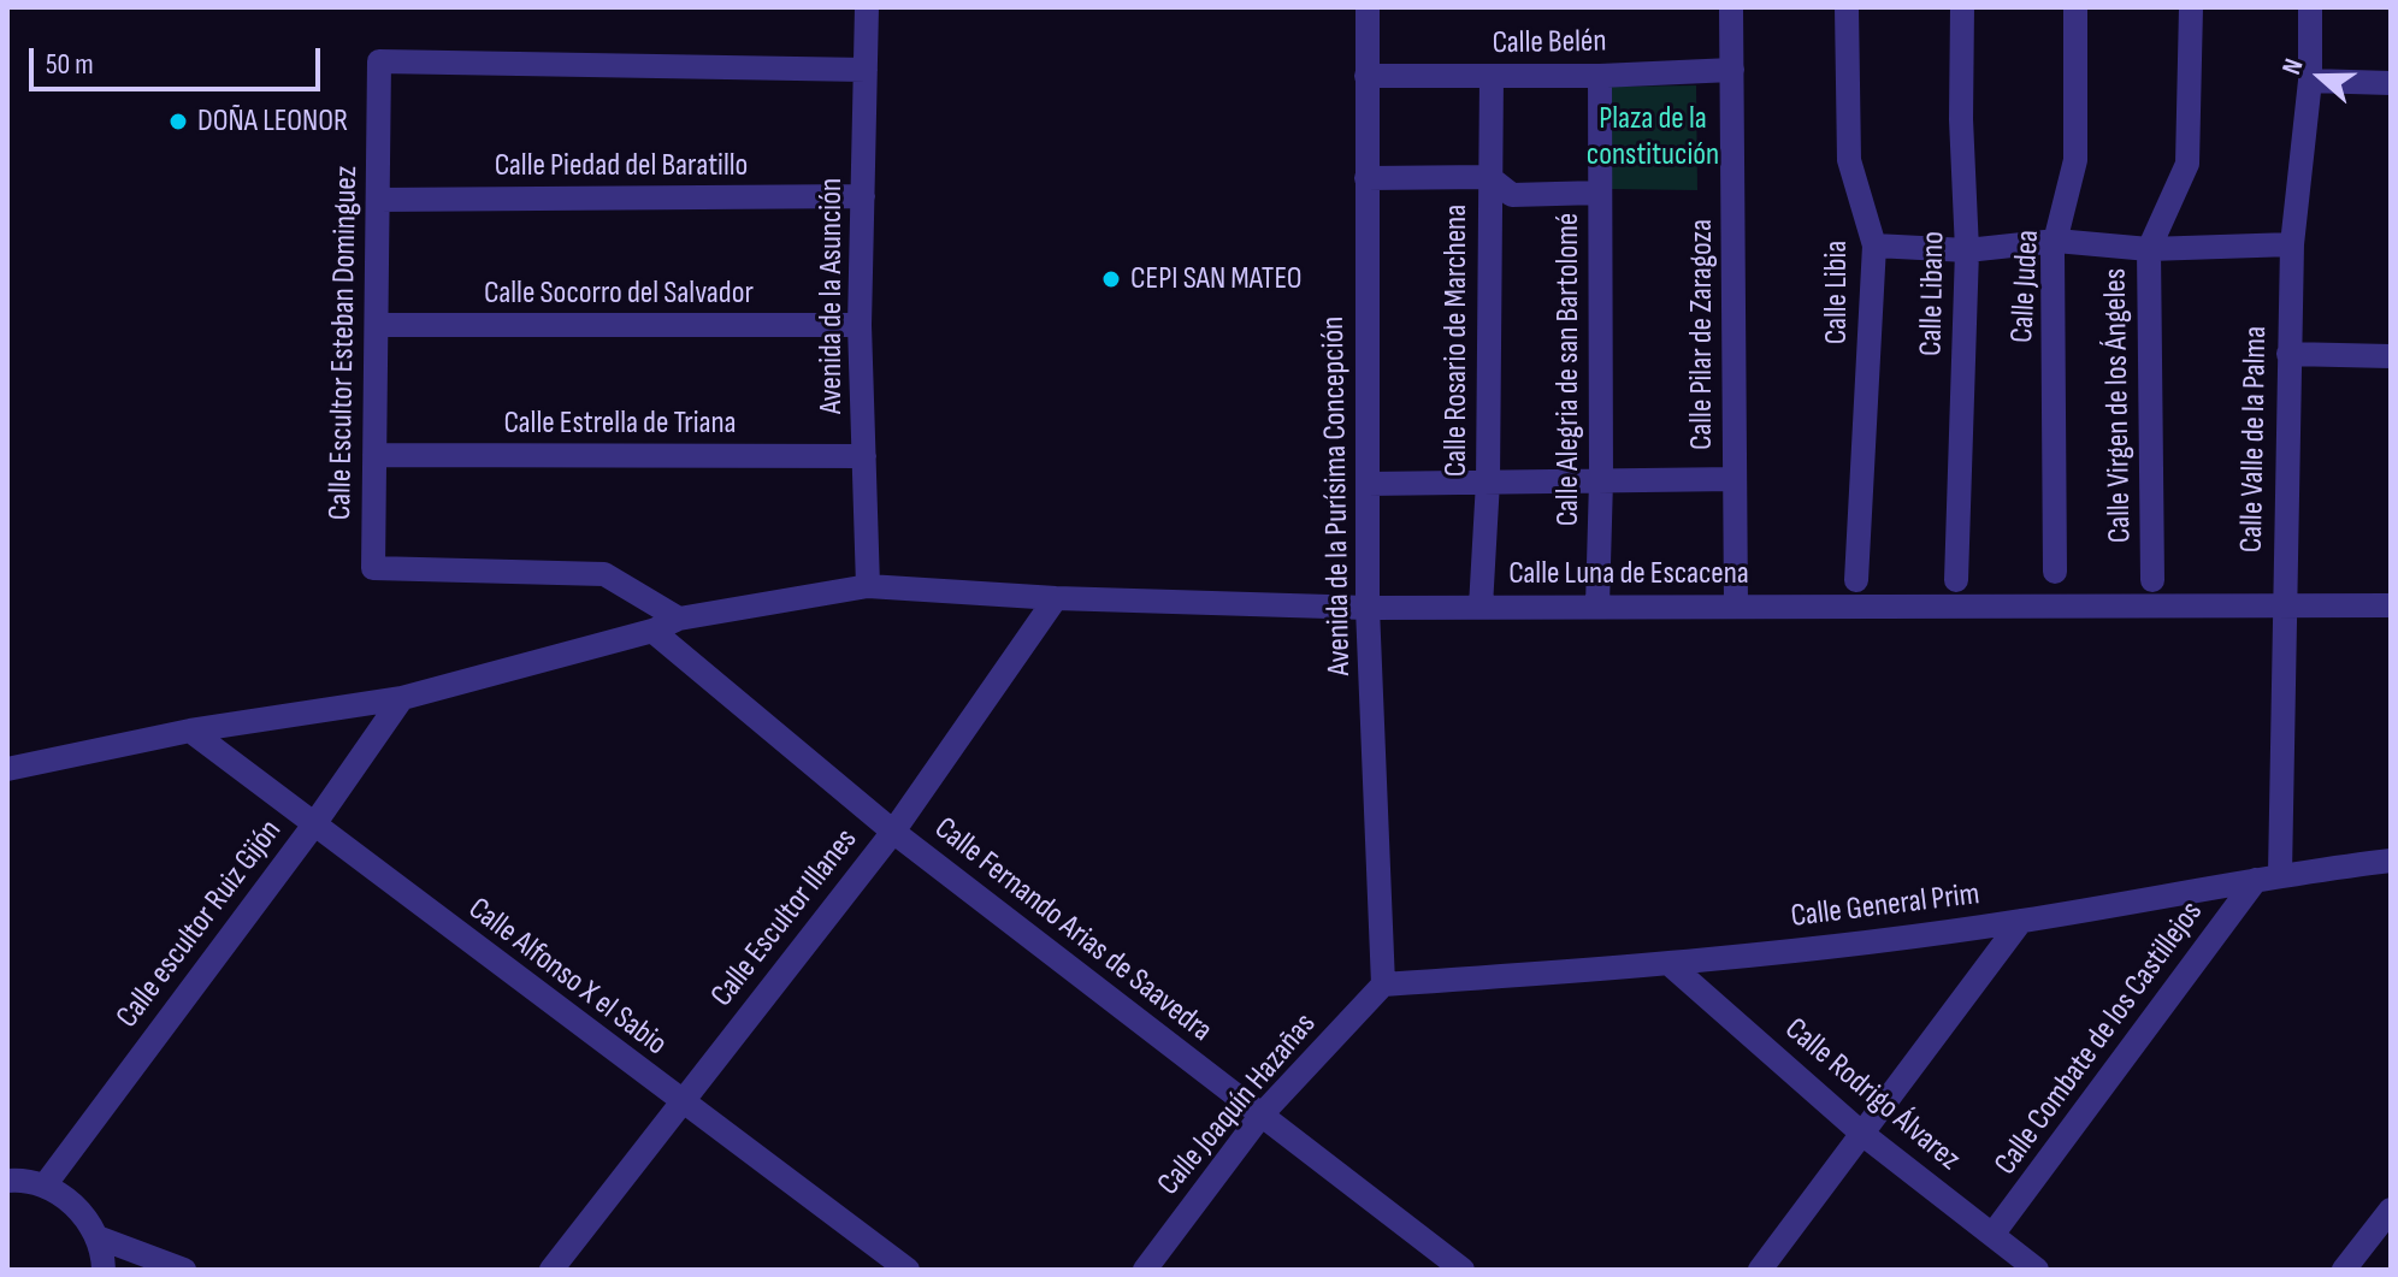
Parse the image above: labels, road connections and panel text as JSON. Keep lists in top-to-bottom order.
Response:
{
  "streets": {
    "street": [
      "Calle Belén",
      "Calle Piedad del Baratillo",
      "Calle Judea",
      "Calle Libia",
      "Calle Socorro del Salvador",
      "Calle Libano",
      "Avenida de la Asunción",
      "Calle Pilar de Zaragoza",
      "Calle Rosario de Marchena",
      "Calle Escultor Esteban Dominguez",
      "Calle Alegria de san Bartolomé",
      "Calle Virgen de los Ángeles",
      "Calle Estrella de Triana",
      "Calle Valle de la Palma",
      "Avenida de la Purísima Concepción",
      "Calle Luna de Escacena",
      "Calle General Prim",
      "Calle Escultor Illanes",
      "Calle escultor Ruiz Gijón",
      "Calle Fernando Arias de Saavedra",
      "Calle Alfonso X el Sabio",
      "Calle Combate de los Castillejos",
      "Calle Rodrigo Álvarez",
      "Calle Joaquín Hazañas"
    ]
  },
  "crossings": [
    ["Calle Belén", "Calle Pilar de Zaragoza"],
    ["Calle Belén", "Calle Rosario de Marchena"],
    ["Calle Belén", "Calle Alegria de san Bartolomé"],
    ["Calle Belén", "Avenida de la Purísima Concepción"],
    ["Calle Piedad del Baratillo", "Avenida de la Asunción"],
    ["Calle Piedad del Baratillo", "Calle Escultor Esteban Dominguez"],
    ["Calle Socorro del Salvador", "Avenida de la Asunción"],
    ["Calle Socorro del Salvador", "Calle Escultor Esteban Dominguez"],
    ["Avenida de la Asunción", "Calle Escultor Esteban Dominguez"],
    ["Avenida de la Asunción", "Calle Estrella de Triana"],
    ["Avenida de la Asunción", "Calle Luna de Escacena"],
    ["Calle Pilar de Zaragoza", "Calle Luna de Escacena"],
    ["Calle Rosario de Marchena", "Calle Luna de Escacena"],
    ["Calle Escultor Esteban Dominguez", "Calle Estrella de Triana"],
    ["Calle Escultor Esteban Dominguez", "Calle Luna de Escacena"],
    ["Calle Alegria de san Bartolomé", "Calle Luna de Escacena"],
    ["Calle Valle de la Palma", "Calle Luna de Escacena"],
    ["Calle Valle de la Palma", "Calle General Prim"],
    ["Avenida de la Purísima Concepción", "Calle Luna de Escacena"],
    ["Avenida de la Purísima Concepción", "Calle General Prim"],
    ["Avenida de la Purísima Concepción", "Calle Joaquín Hazañas"],
    ["Calle Luna de Escacena", "Calle Escultor Illanes"],
    ["Calle Luna de Escacena", "Calle escultor Ruiz Gijón"],
    ["Calle Luna de Escacena", "Calle Fernando Arias de Saavedra"],
    ["Calle Luna de Escacena", "Calle Alfonso X el Sabio"],
    ["Calle General Prim", "Calle Combate de los Castillejos"],
    ["Calle General Prim", "Calle Rodrigo Álvarez"],
    ["Calle General Prim", "Calle Joaquín Hazañas"],
    ["Calle Escultor Illanes", "Calle Fernando Arias de Saavedra"],
    ["Calle Escultor Illanes", "Calle Alfonso X el Sabio"],
    ["Calle escultor Ruiz Gijón", "Calle Alfonso X el Sabio"],
    ["Calle Fernando Arias de Saavedra", "Calle Joaquín Hazañas"],
    ["Calle Combate de los Castillejos", "Calle Rodrigo Álvarez"]
  ],
  "parks": ["Plaza de la constitución"],
  "places": ["DOÑA LEONOR", "CEPI SAN MATEO"],
  "scale_bar": "50 m",
  "north": "left"
}
